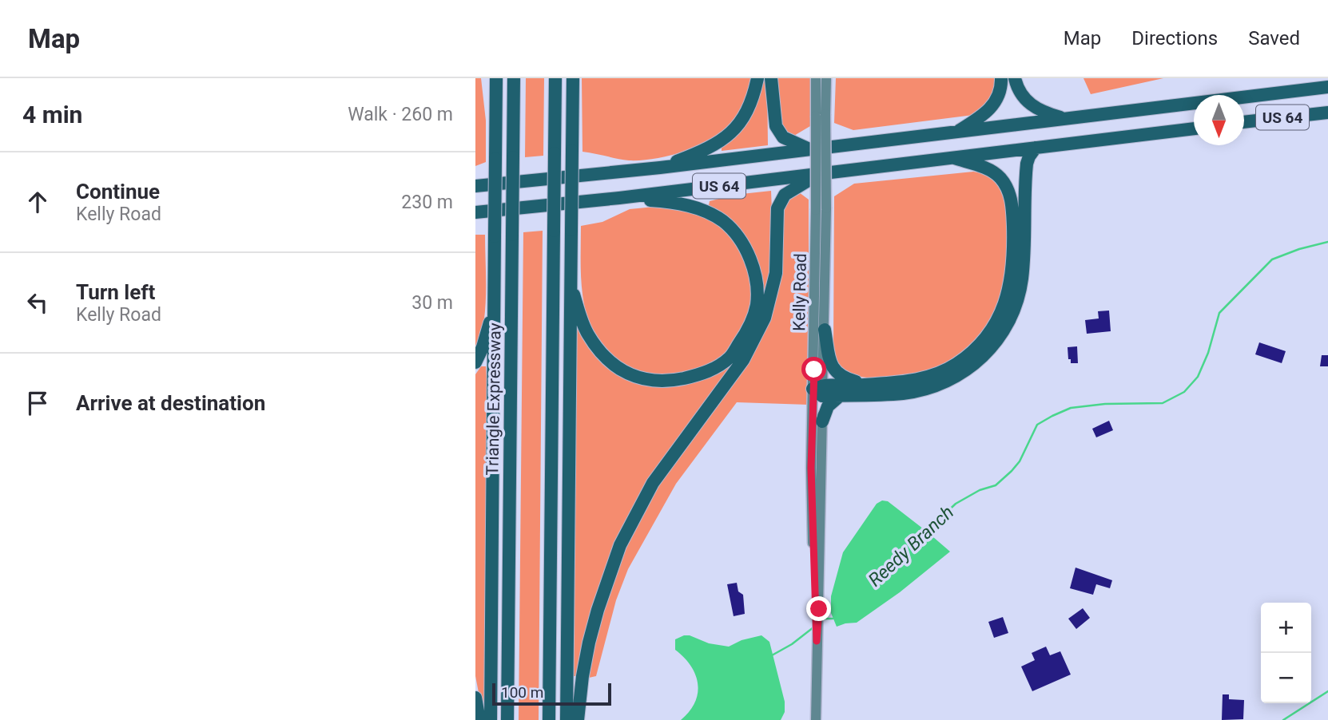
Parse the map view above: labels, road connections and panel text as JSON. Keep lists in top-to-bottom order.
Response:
{
  "streets": {
    "highway": ["US 64", "Triangle Expressway"],
    "main road": ["Kelly Road"]
  },
  "water": ["Reedy Branch"],
  "scale_bar": "100 m",
  "north": "bottom",
  "page": {
    "header": "Map",
    "nav": ["Map", "Directions", "Saved"],
    "heading": ["4 min", "Walk · 260 m"],
    "list": [
      ["Continue", "Kelly Road", "230 m"],
      ["Turn left", "Kelly Road", "30 m"],
      "Arrive at destination"
    ],
    "map_buttons": ["+", "−"],
    "scale": "100 m"
  }
}
